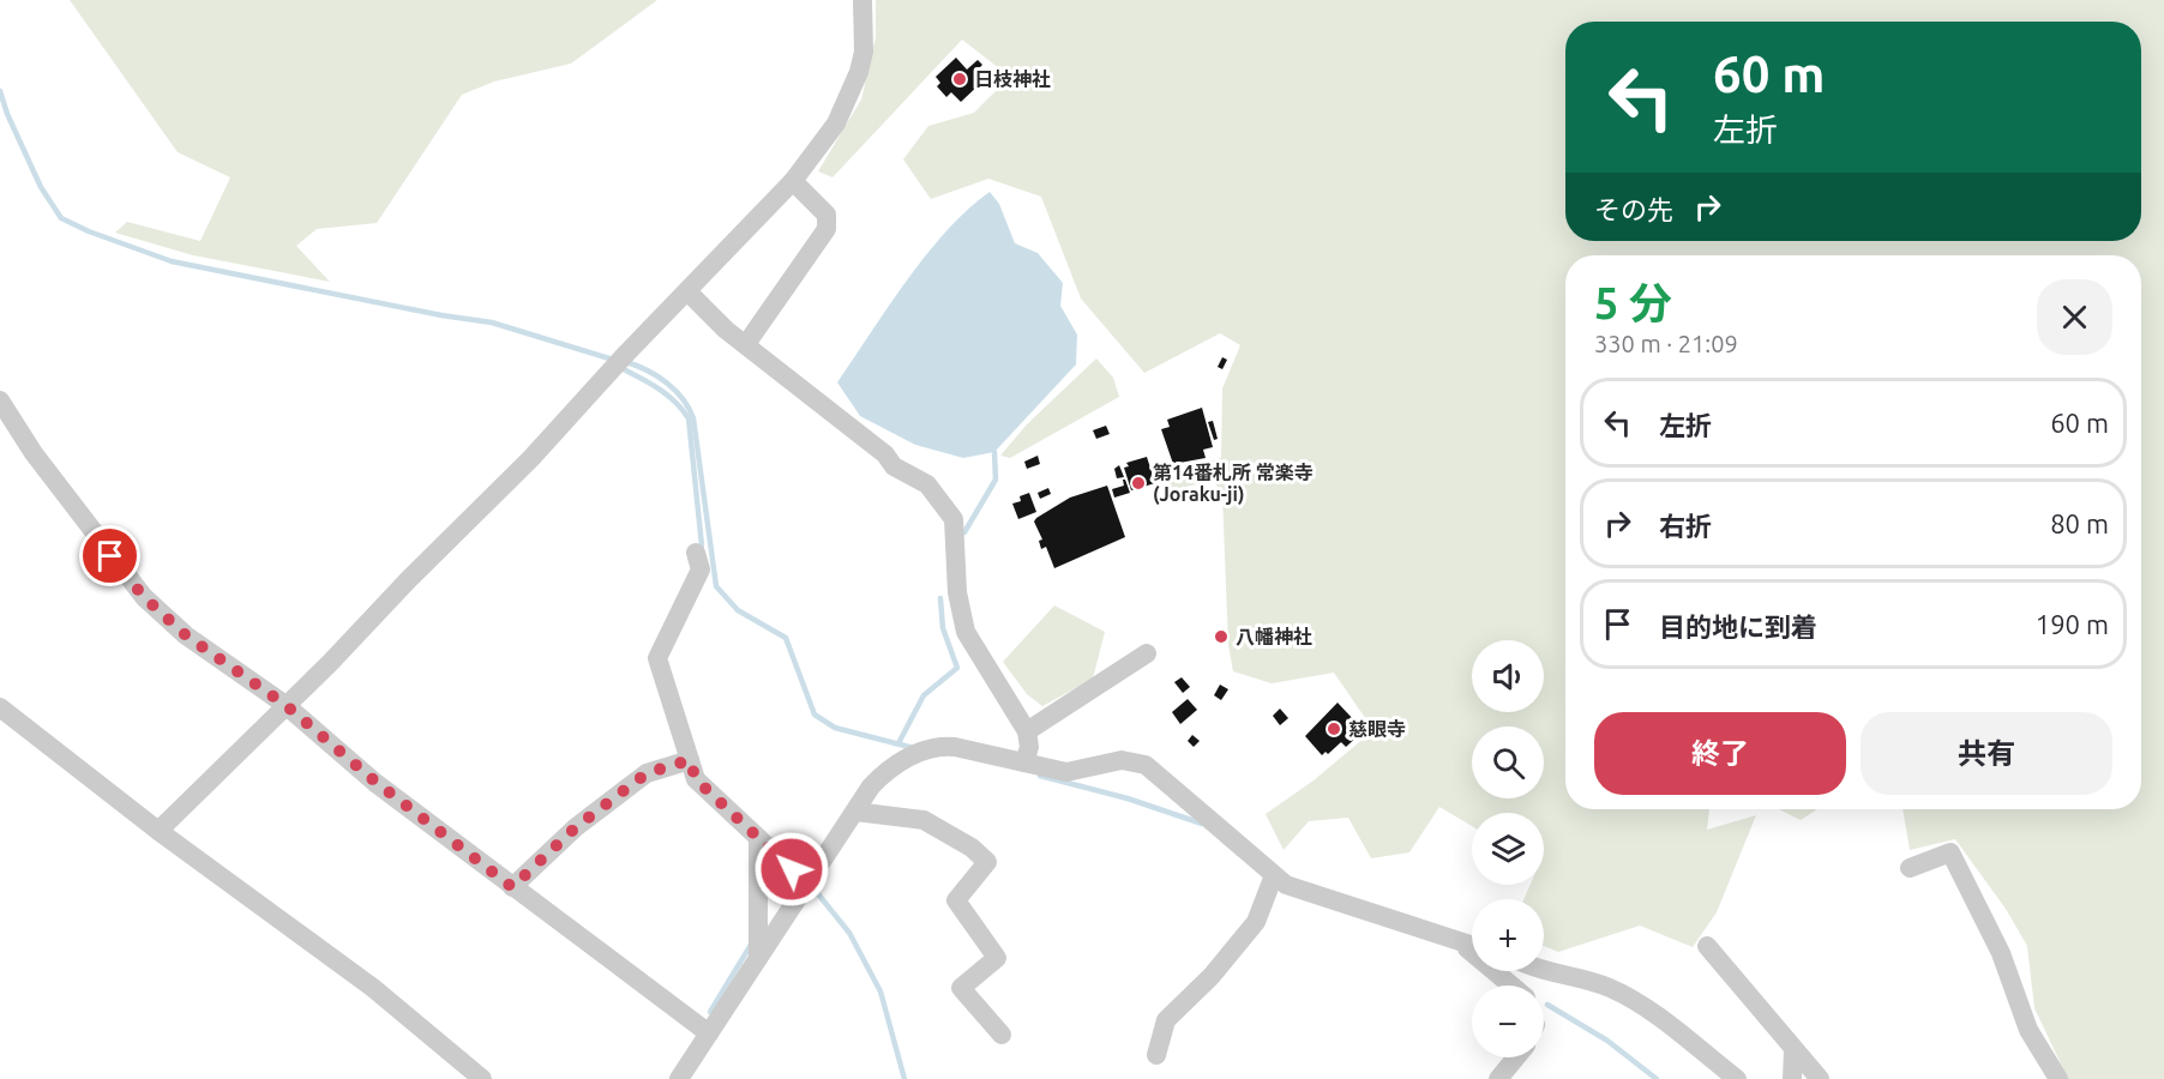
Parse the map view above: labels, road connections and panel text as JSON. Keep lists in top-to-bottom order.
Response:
{
  "places": [
    "日枝神社",
    "第14番札所 常楽寺 (Joraku-ji)",
    "八幡神社",
    "慈眼寺"
  ],
  "page": {
    "turn": ["60 m", "左折"],
    "then": "その先",
    "heading": ["5 分", "330 m · 21:09"],
    "list": [
      {
        "name": "左折",
        "value": "60 m"
      },
      {
        "name": "右折",
        "value": "80 m"
      },
      {
        "name": "目的地に到着",
        "value": "190 m"
      }
    ],
    "map_buttons": ["+", "−"],
    "buttons": ["終了", "共有"]
  }
}
